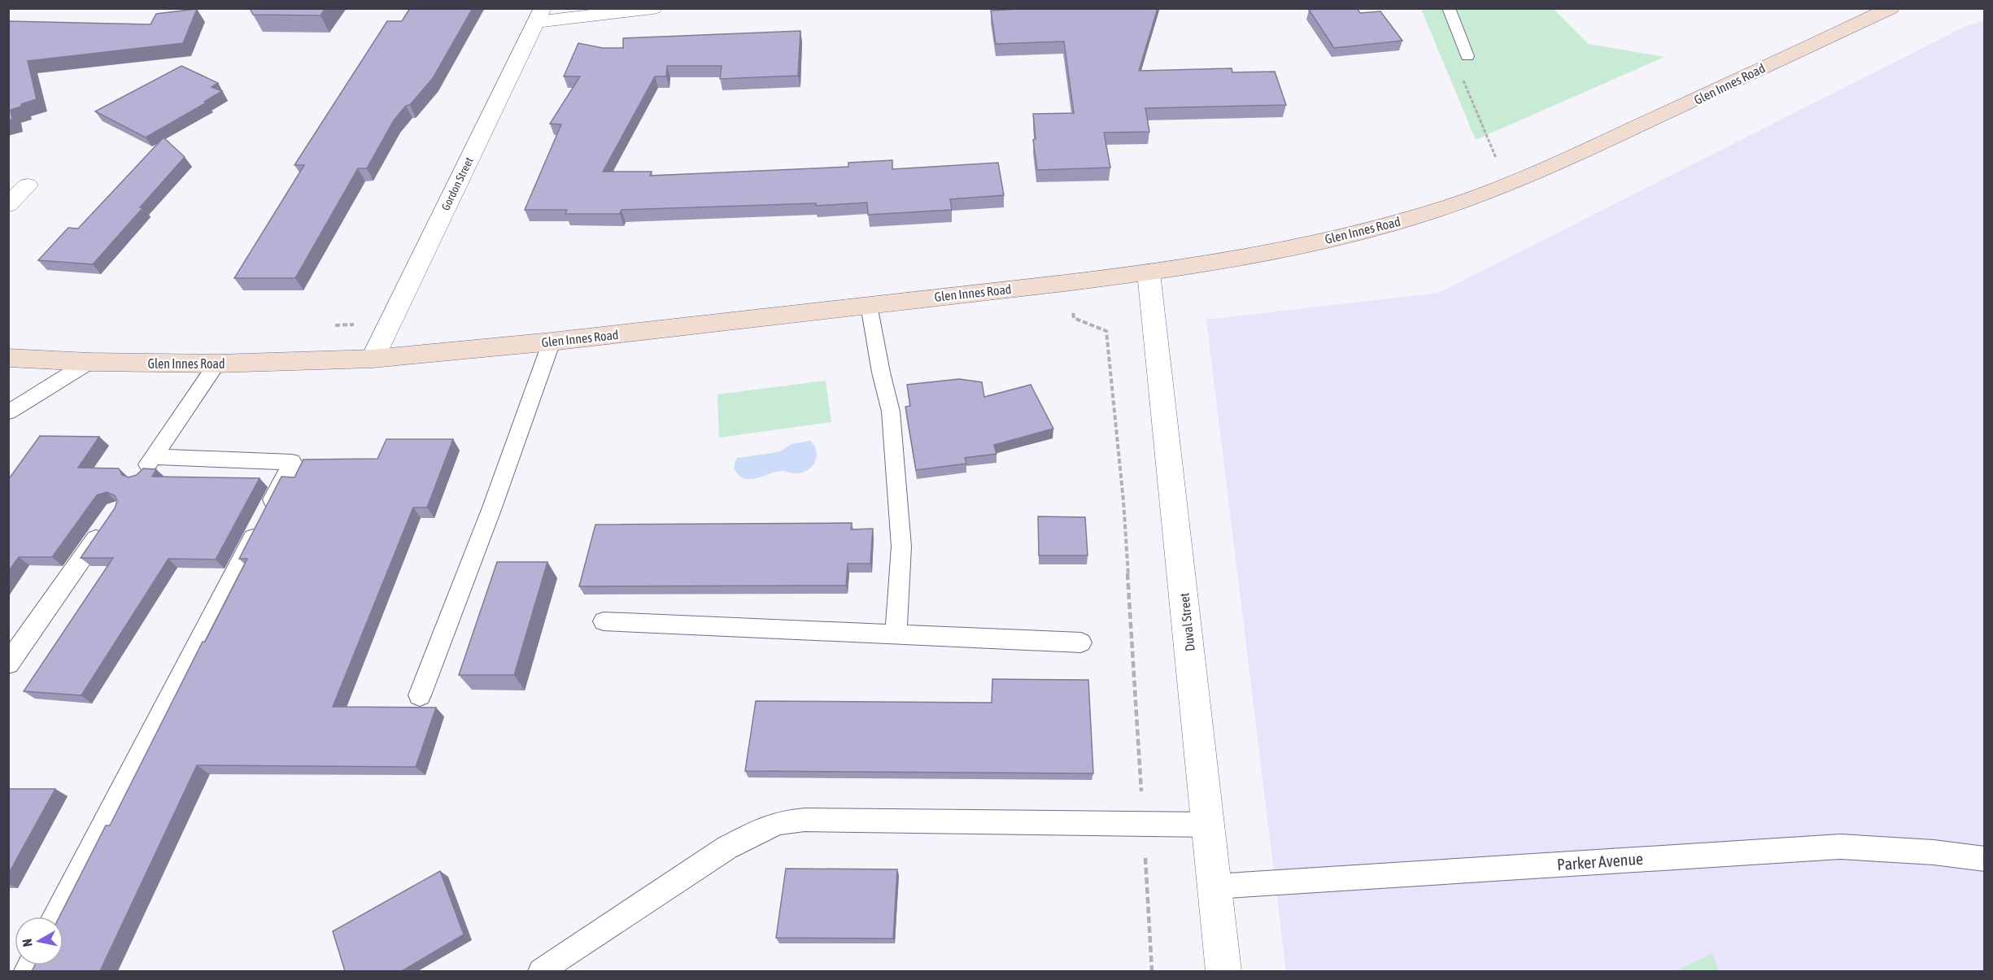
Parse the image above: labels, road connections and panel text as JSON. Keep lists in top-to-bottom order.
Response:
{
  "streets": {
    "main road": ["Glen Innes Road"],
    "street": ["Gordon Street", "Duval Street"],
    "lane": ["Parker Avenue"]
  },
  "crossings": [
    ["Glen Innes Road", "Gordon Street"],
    ["Glen Innes Road", "Duval Street"],
    ["Duval Street", "Parker Avenue"]
  ],
  "north": "left"
}
